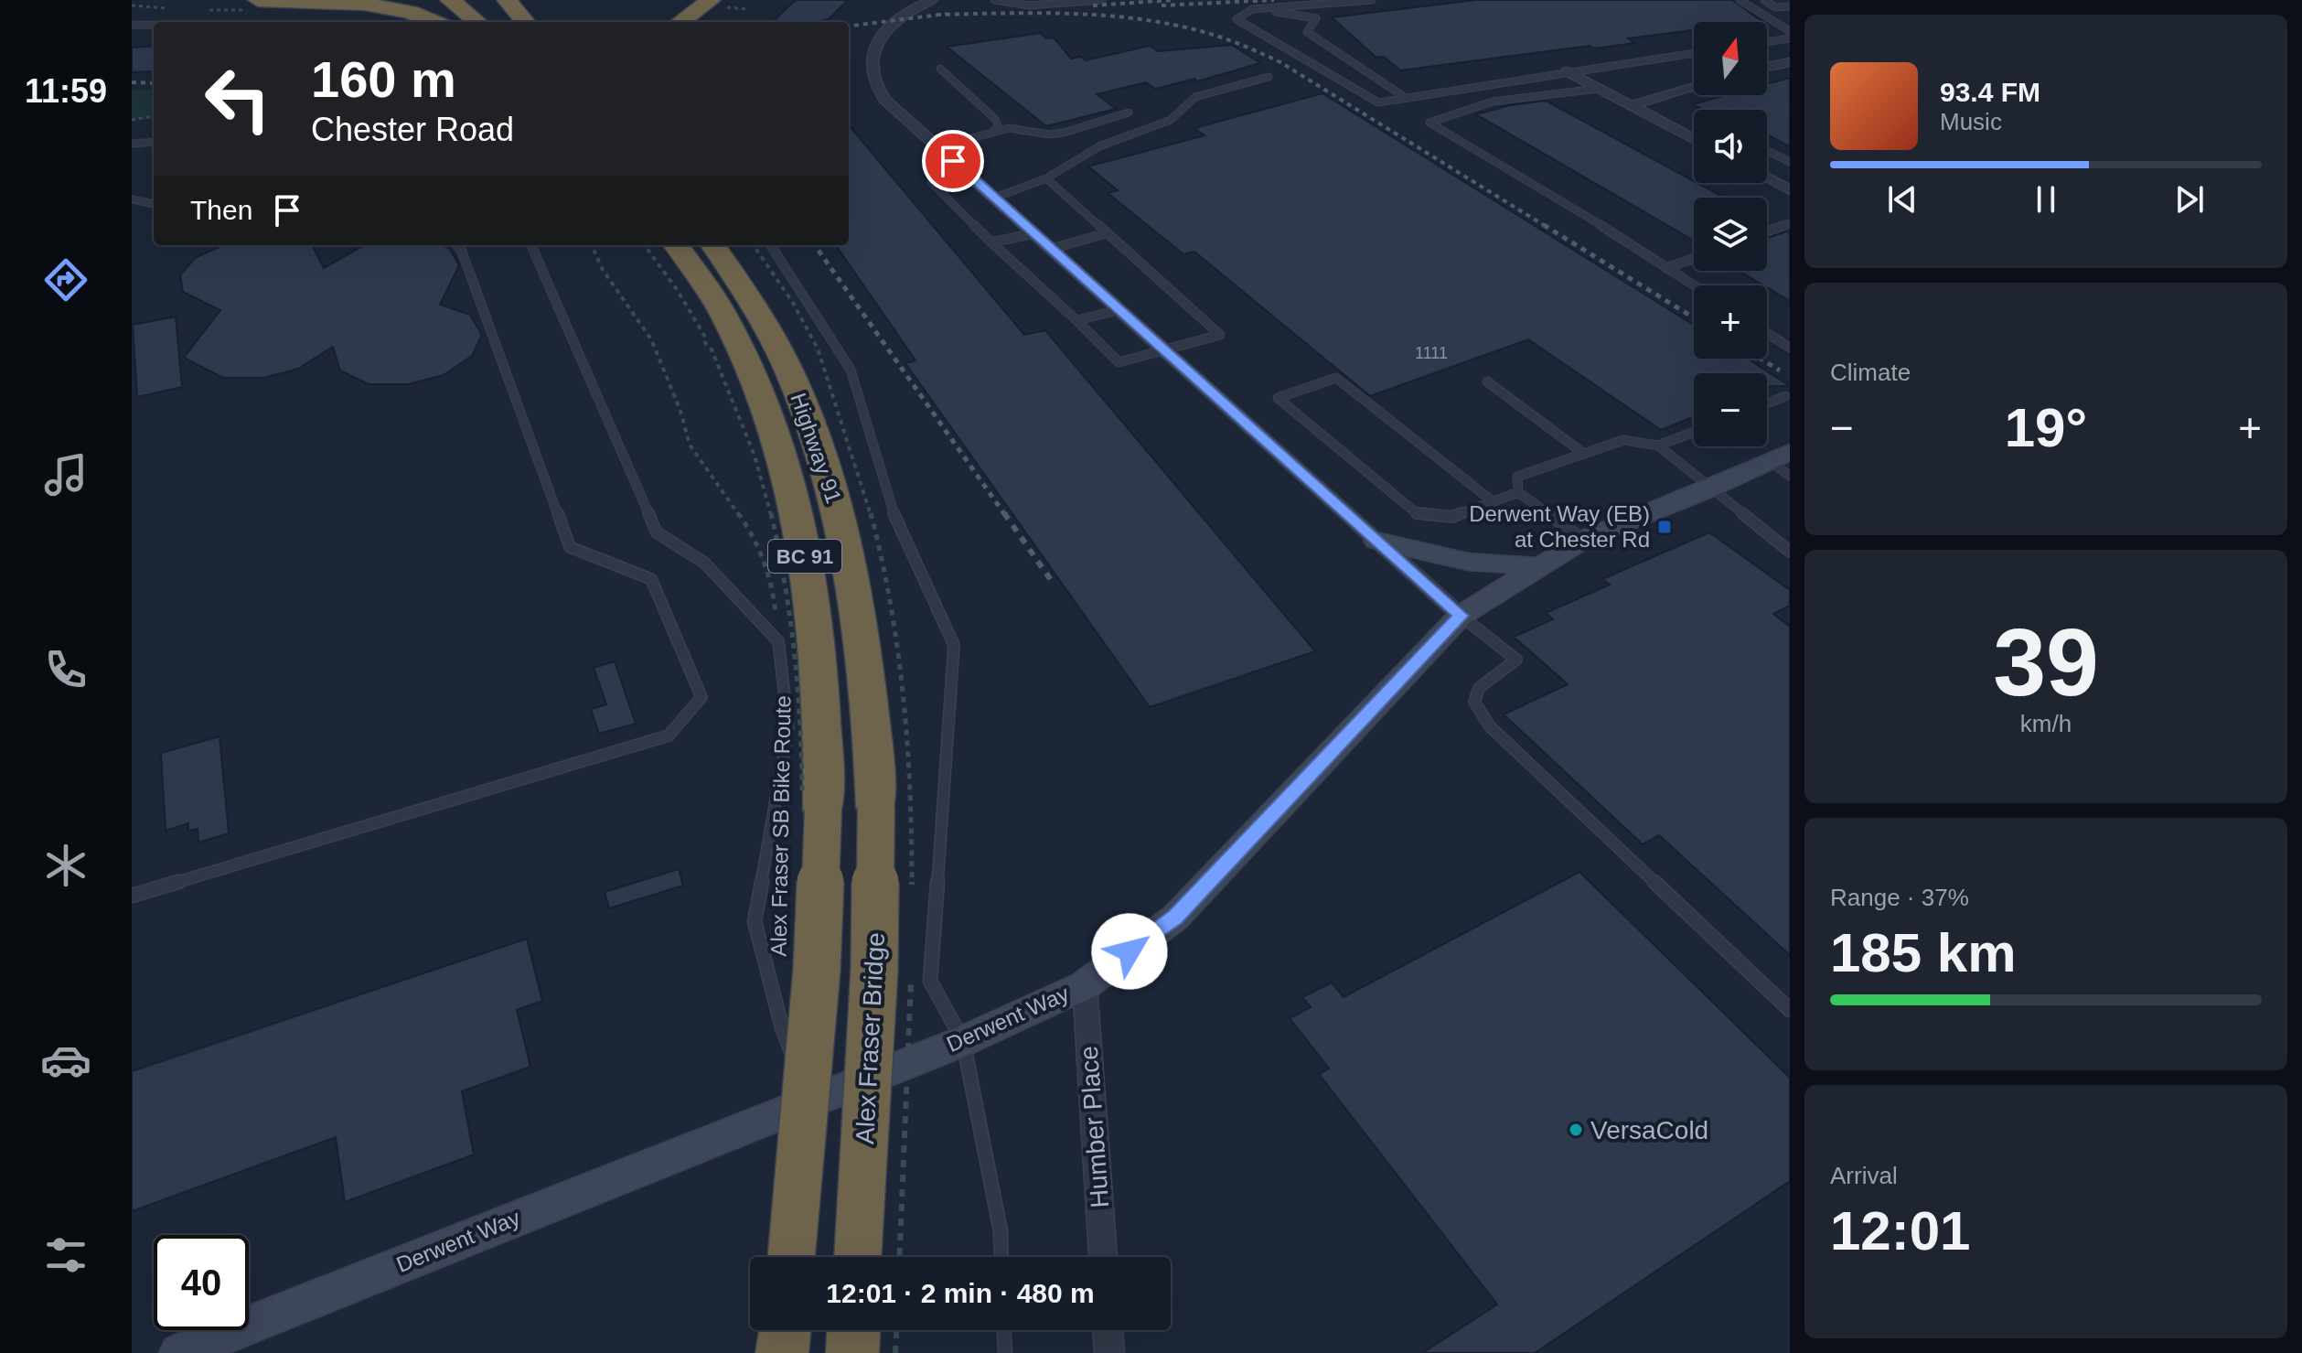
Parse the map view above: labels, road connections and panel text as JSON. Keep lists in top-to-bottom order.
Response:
{
  "streets": {
    "highway": ["Highway 91", "BC 91", "Alex Fraser Bridge"],
    "street": ["Derwent Way", "Humber Place"],
    "path": ["Alex Fraser SB Bike Route"]
  },
  "crossings": [
    ["Highway 91", "BC 91"],
    ["Highway 91", "Alex Fraser SB Bike Route"],
    ["Highway 91", "Alex Fraser Bridge"],
    ["BC 91", "Alex Fraser SB Bike Route"],
    ["Derwent Way", "Humber Place"]
  ],
  "places": {
    "transit": ["Derwent Way (EB) at Chester Rd"],
    "other": ["VersaCold"]
  },
  "house_numbers": ["1111"],
  "north": "top",
  "page": {
    "tabs": "11:59",
    "map_buttons": ["+", "−"],
    "turn": ["160 m", "Chester Road"],
    "song": ["93.4 FM", "Music"],
    "then": "Then",
    "tile": [
      "Climate",
      ["39", "km/h"],
      ["Range · 37%", "185 km"],
      ["Arrival", "12:01"]
    ],
    "heat": ["−", "19°", "+"],
    "limit": "40",
    "trip": "12:01 · 2 min · 480 m"
  }
}
